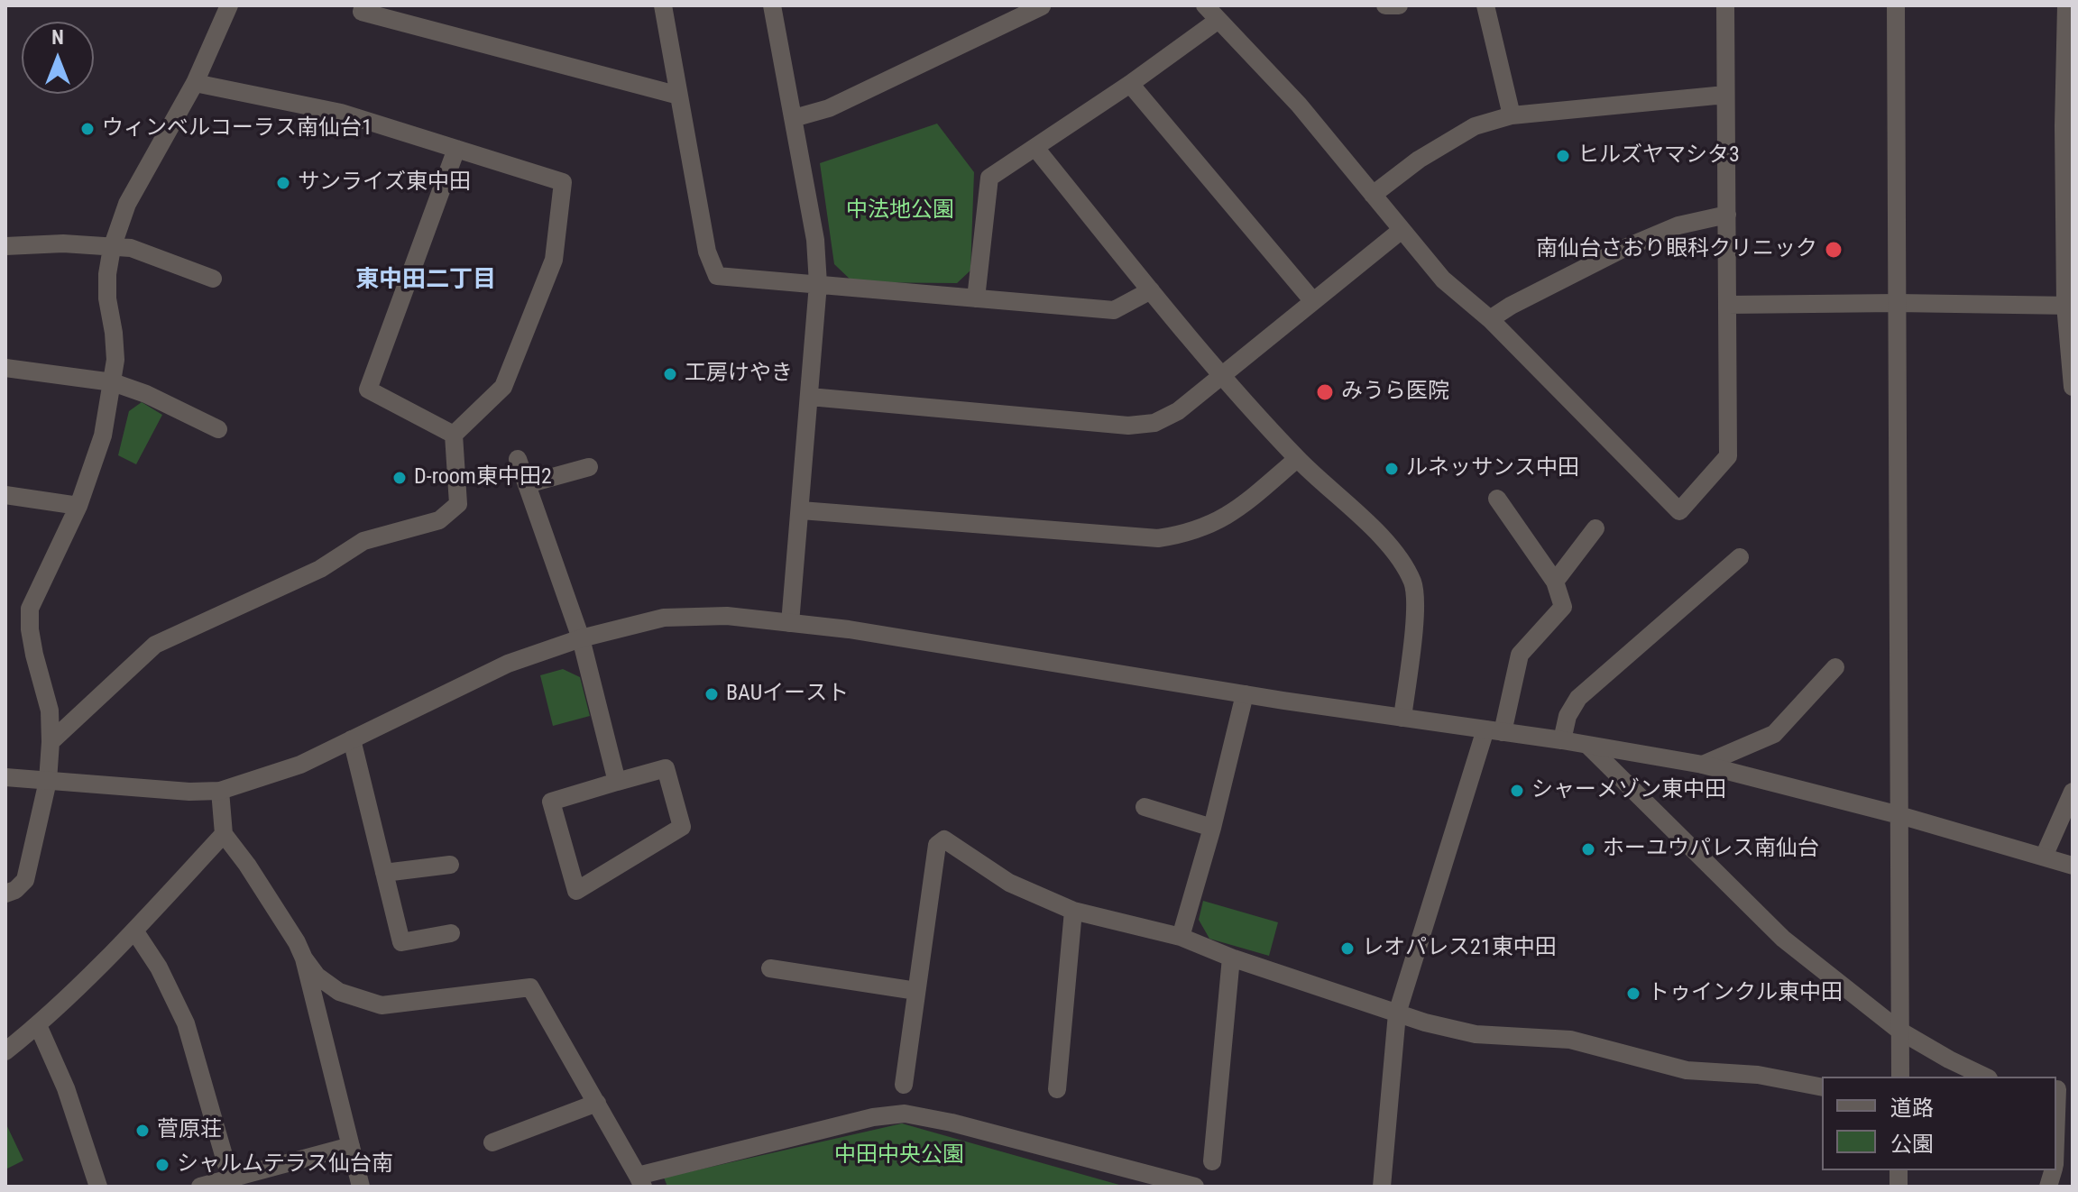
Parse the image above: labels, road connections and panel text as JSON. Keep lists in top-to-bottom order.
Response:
{
  "districts": ["東中田二丁目"],
  "parks": ["中法地公園", "中田中央公園"],
  "places": [
    "ウィンベルコーラス南仙台1",
    "ヒルズヤマシタ3",
    "サンライズ東中田",
    "南仙台さおり眼科クリニック",
    "工房けやき",
    "みうら医院",
    "ルネッサンス中田",
    "D-room東中田2",
    "BAUイースト",
    "シャーメゾン東中田",
    "ホーユウパレス南仙台",
    "レオパレス21東中田",
    "トゥインクル東中田",
    "菅原荘",
    "シャルムテラス仙台南"
  ],
  "legend": ["道路", "公園"],
  "north": "top"
}
